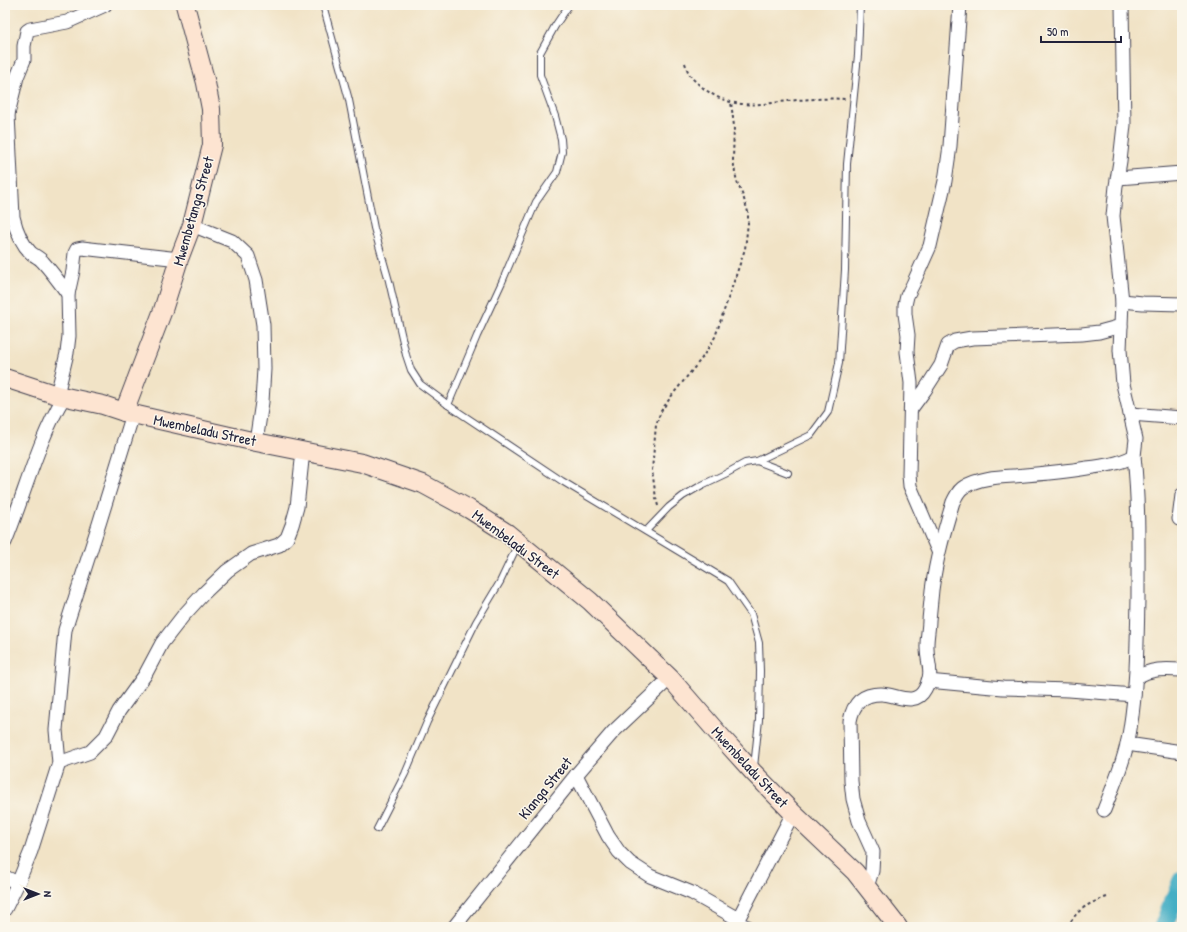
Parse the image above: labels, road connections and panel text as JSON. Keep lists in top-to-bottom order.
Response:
{
  "streets": {
    "street": ["Mwembetanga Street", "Mwembeladu Street", "Kianga Street"]
  },
  "crossings": [
    ["Mwembetanga Street", "Mwembeladu Street"],
    ["Mwembeladu Street", "Kianga Street"]
  ],
  "scale_bar": "50 m",
  "north": "right"
}
